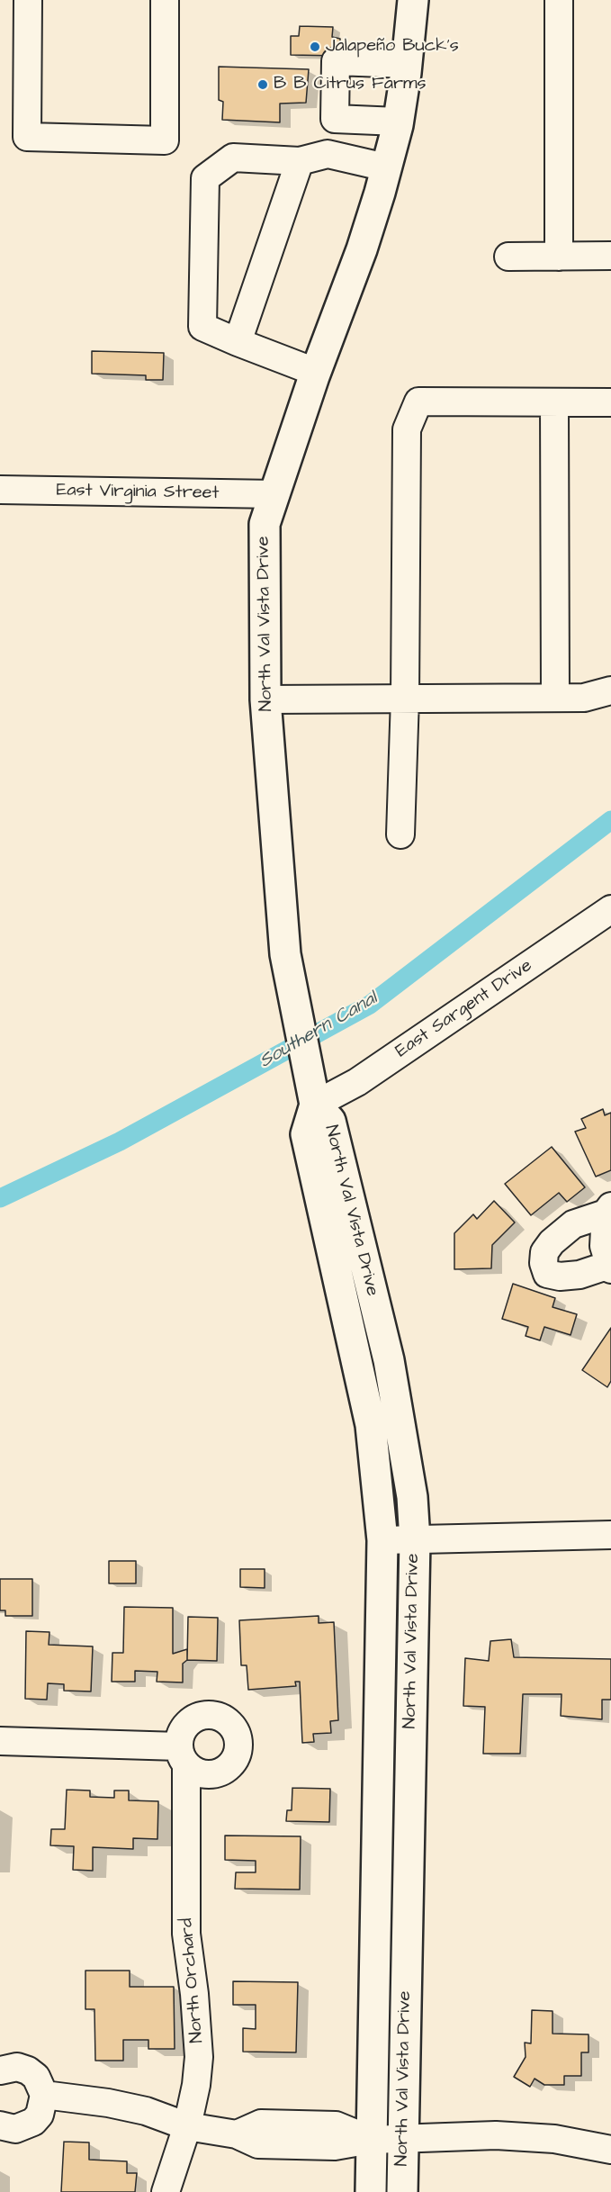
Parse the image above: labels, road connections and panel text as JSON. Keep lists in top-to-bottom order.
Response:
{
  "streets": {
    "main road": ["North Val Vista Drive"],
    "street": ["East Virginia Street", "East Sargent Drive", "North Orchard"]
  },
  "crossings": [
    ["East Virginia Street", "North Val Vista Drive"],
    ["North Val Vista Drive", "East Sargent Drive"]
  ],
  "water": ["Southern Canal"],
  "places": ["Jalapeño Buck's", "B B Citrus Farms"]
}
